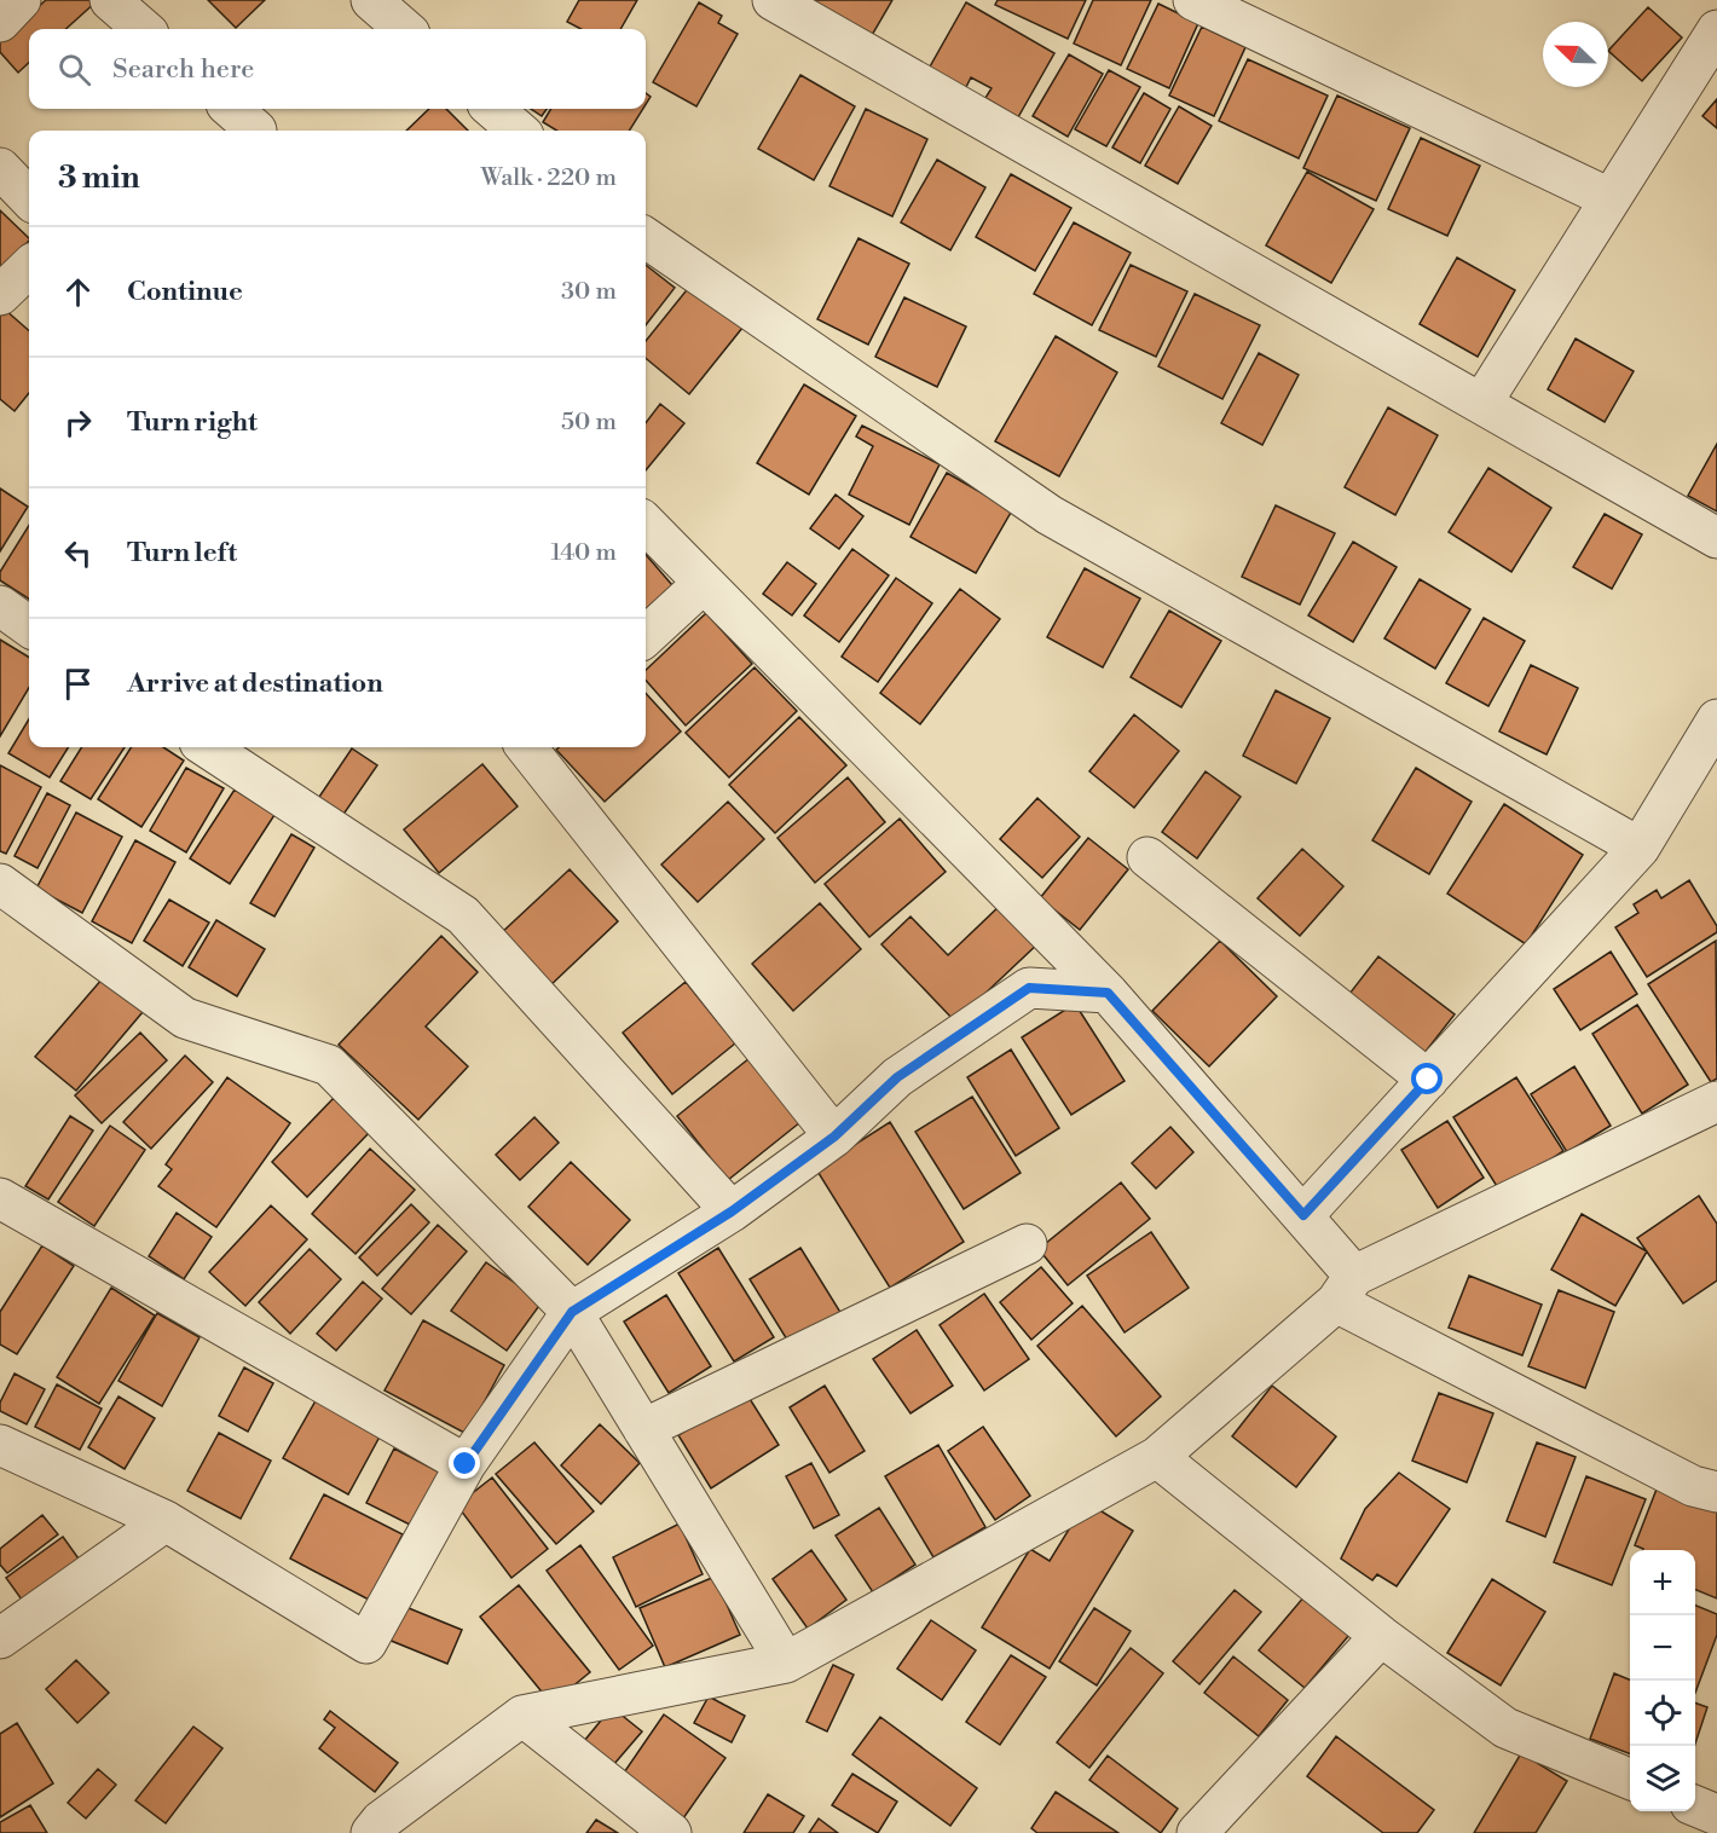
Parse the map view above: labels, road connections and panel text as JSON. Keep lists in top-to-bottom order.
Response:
{
  "north": "top left",
  "page": {
    "search": "Search here",
    "heading": ["3 min", "Walk · 220 m"],
    "list": [
      ["Continue", "30 m"],
      ["Turn right", "50 m"],
      ["Turn left", "140 m"],
      "Arrive at destination"
    ],
    "map_buttons": ["+", "−"]
  }
}
